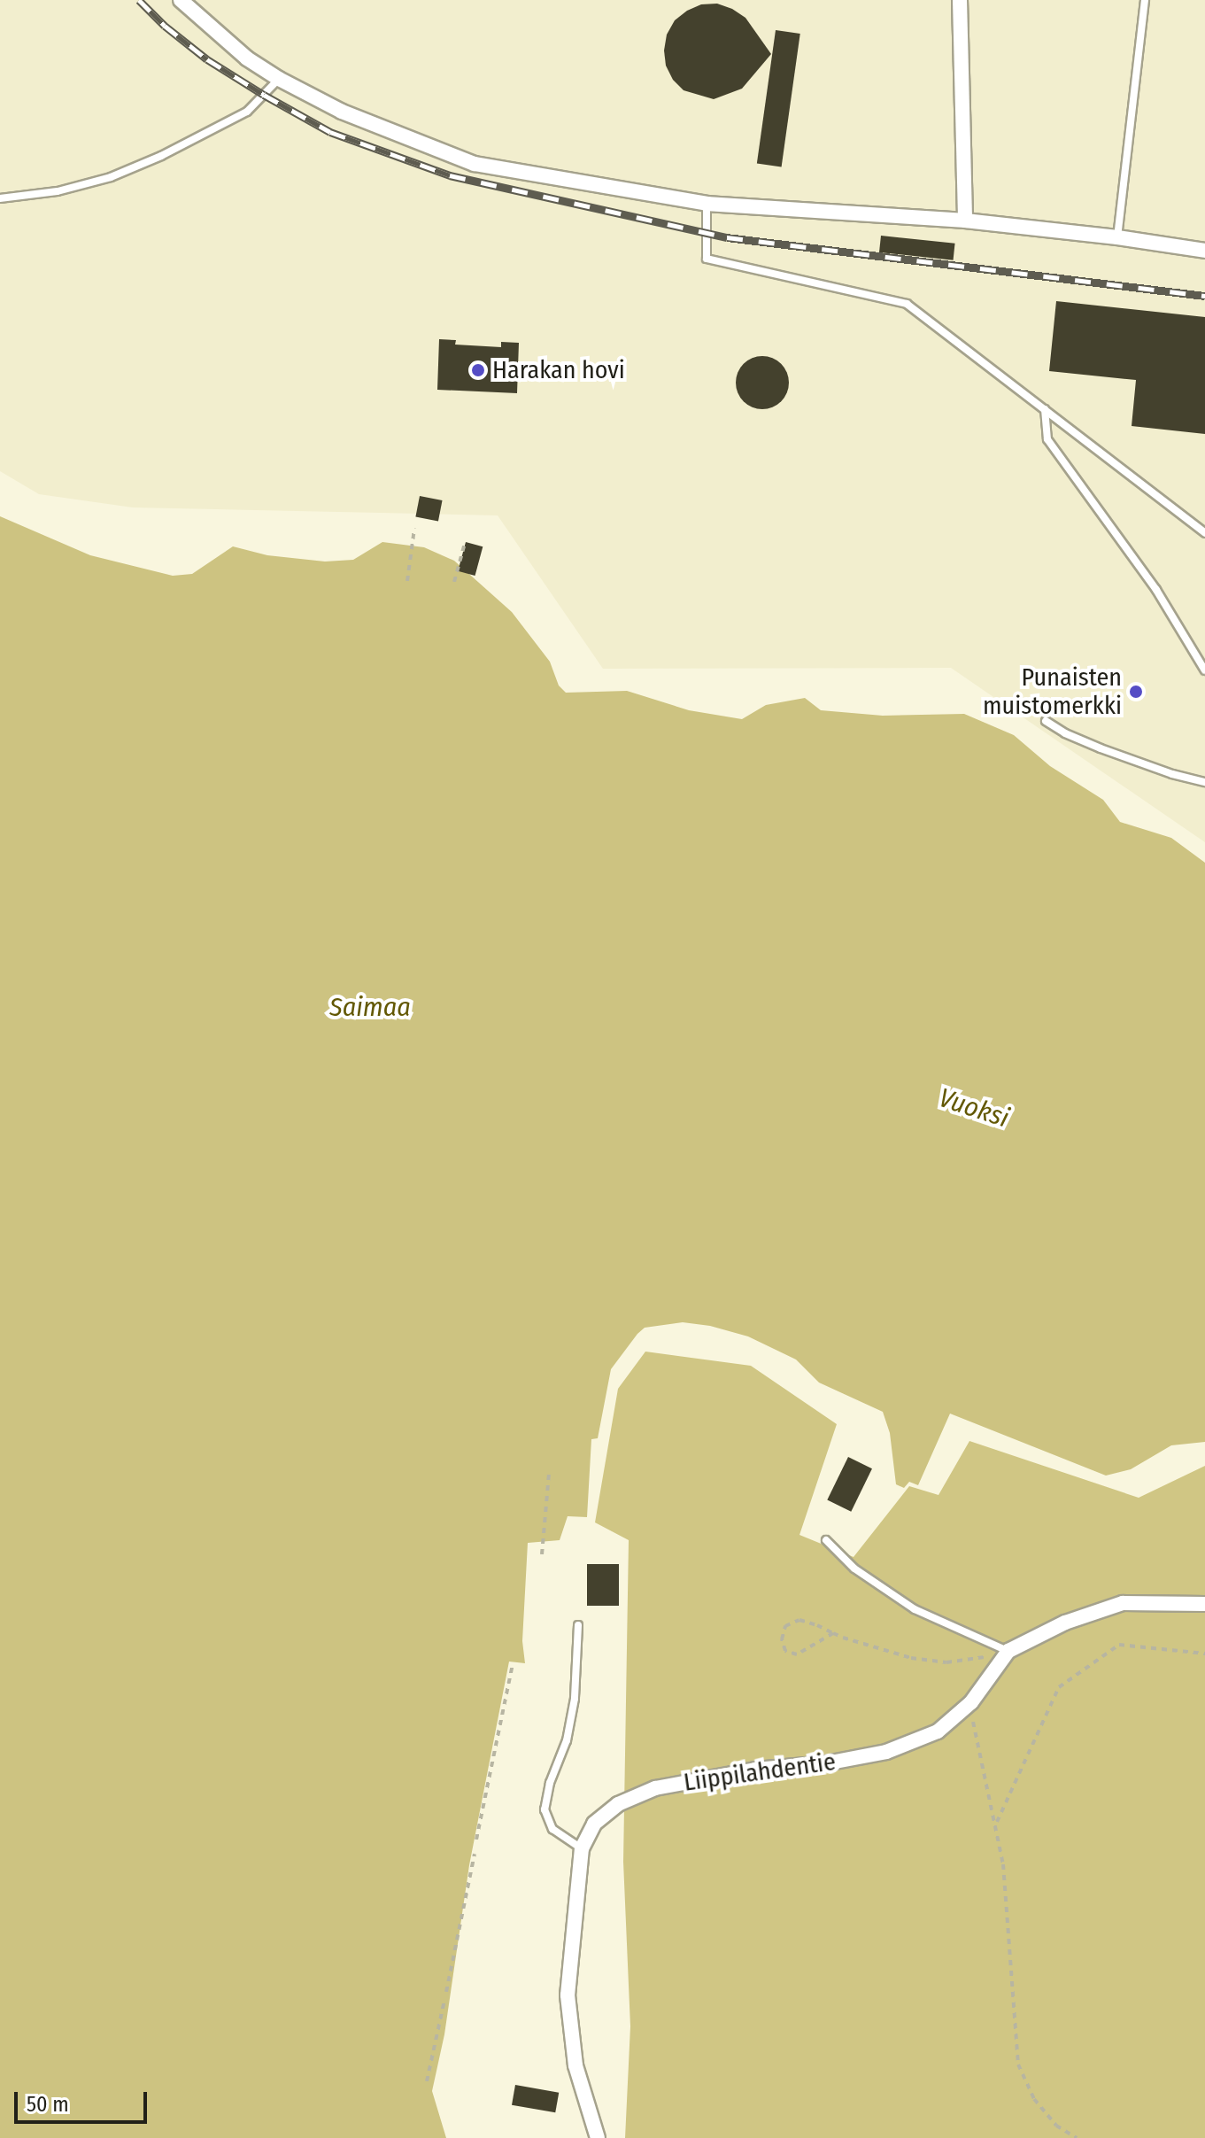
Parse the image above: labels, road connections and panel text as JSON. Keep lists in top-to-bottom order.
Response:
{
  "streets": {
    "street": ["Liippilahdentie"]
  },
  "water": ["Saimaa", "Vuoksi"],
  "places": ["Harakan hovi", "Punaisten muistomerkki"],
  "scale_bar": "50 m"
}
